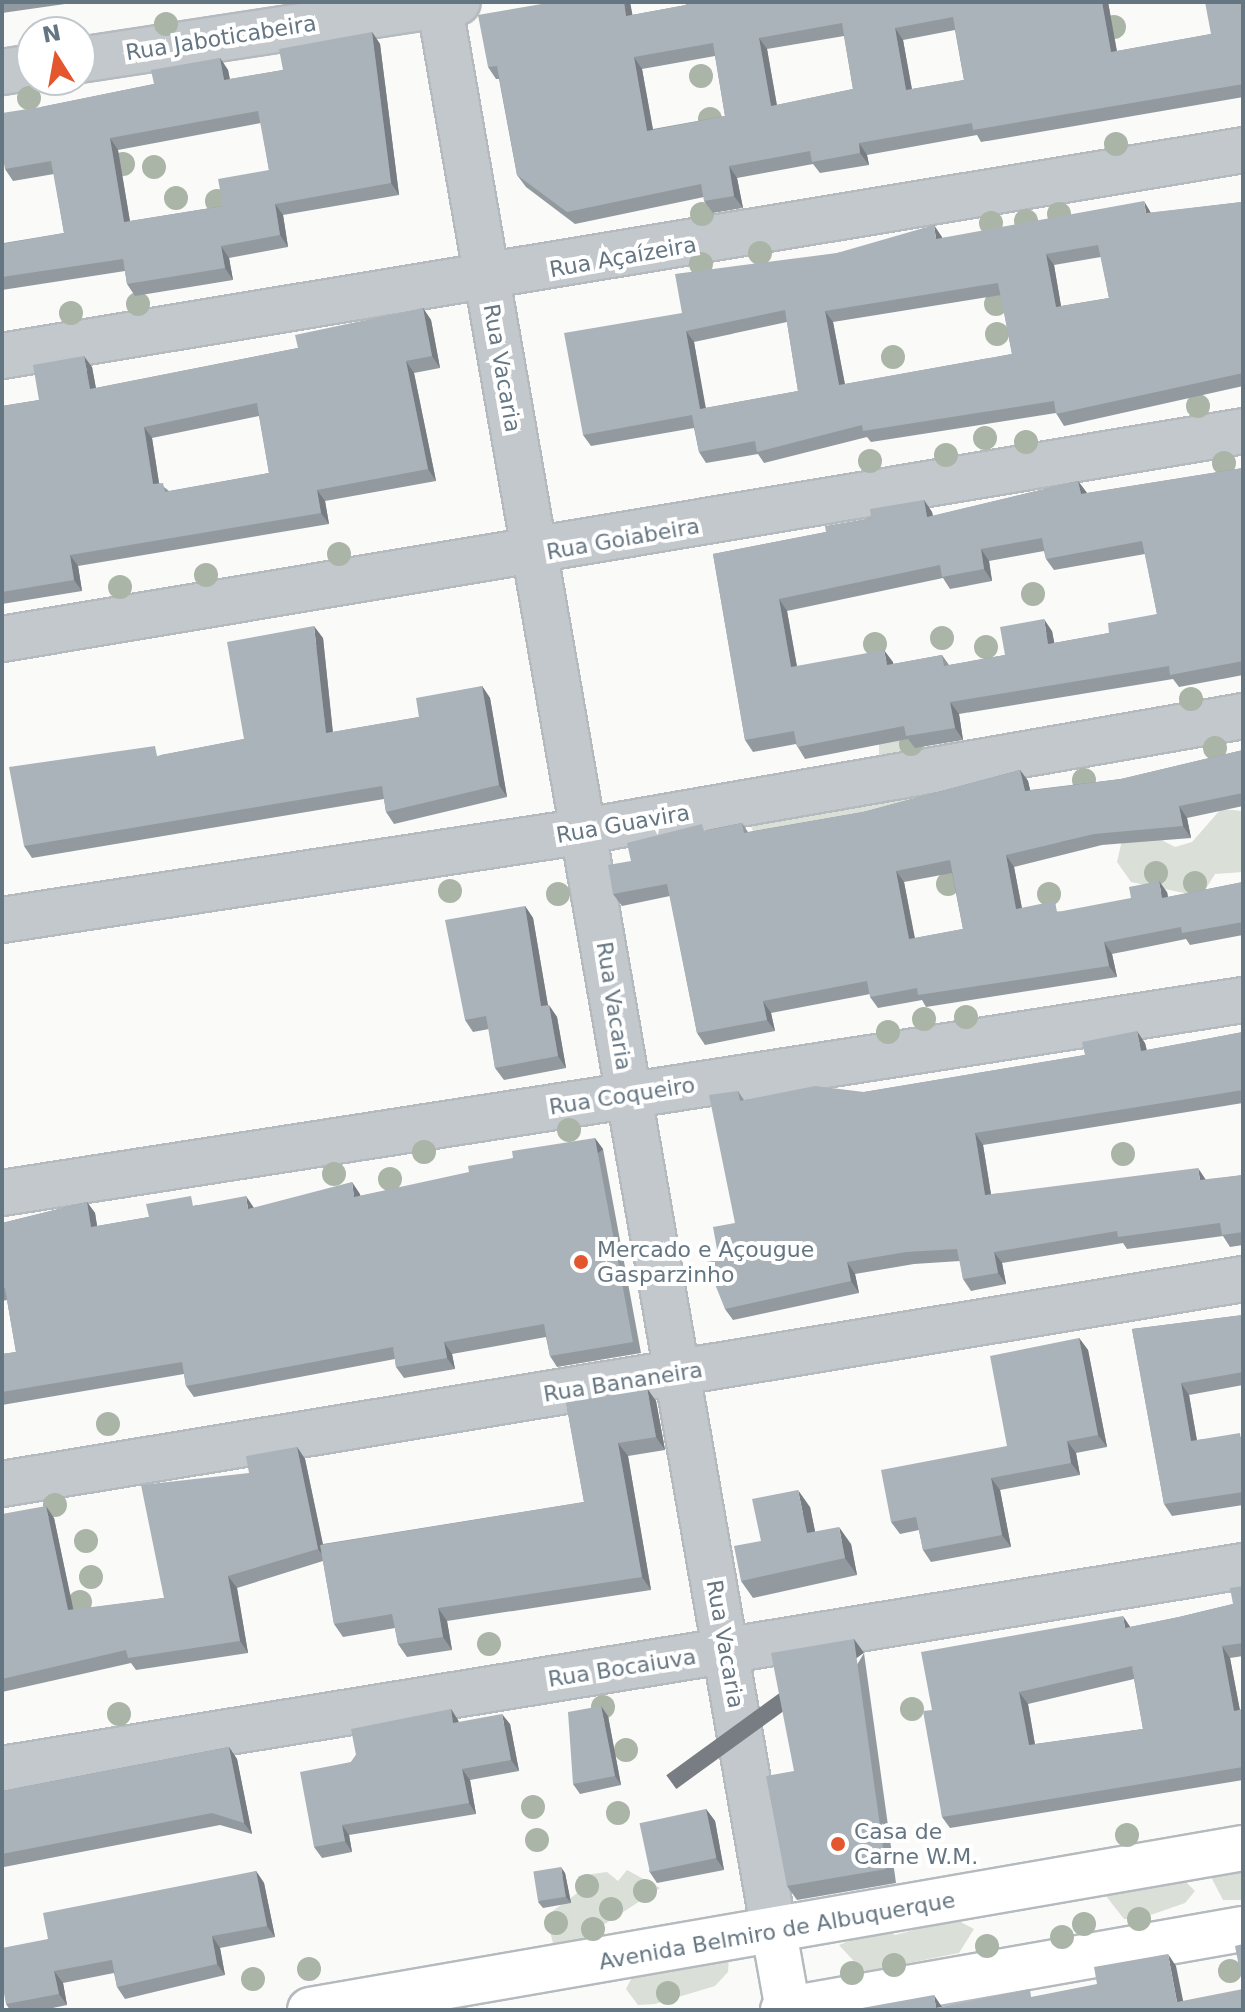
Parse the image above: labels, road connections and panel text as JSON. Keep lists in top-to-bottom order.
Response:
{
  "streets": {
    "main road": ["Rua Vacaria", "Avenida Belmiro de Albuquerque"],
    "street": [
      "Rua Jaboticabeira",
      "Rua Açaízeira",
      "Rua Goiabeira",
      "Rua Guavira",
      "Rua Coqueiro",
      "Rua Bananeira",
      "Rua Bocaiuva"
    ]
  },
  "crossings": [
    ["Rua Jaboticabeira", "Rua Vacaria"],
    ["Rua Açaízeira", "Rua Vacaria"],
    ["Rua Vacaria", "Rua Goiabeira"],
    ["Rua Vacaria", "Rua Guavira"],
    ["Rua Vacaria", "Rua Coqueiro"],
    ["Rua Vacaria", "Rua Bananeira"],
    ["Rua Vacaria", "Rua Bocaiuva"],
    ["Rua Vacaria", "Avenida Belmiro de Albuquerque"]
  ],
  "places": ["Mercado e Açougue Gasparzinho", "Casa de Carne W.M."],
  "north": "top"
}
